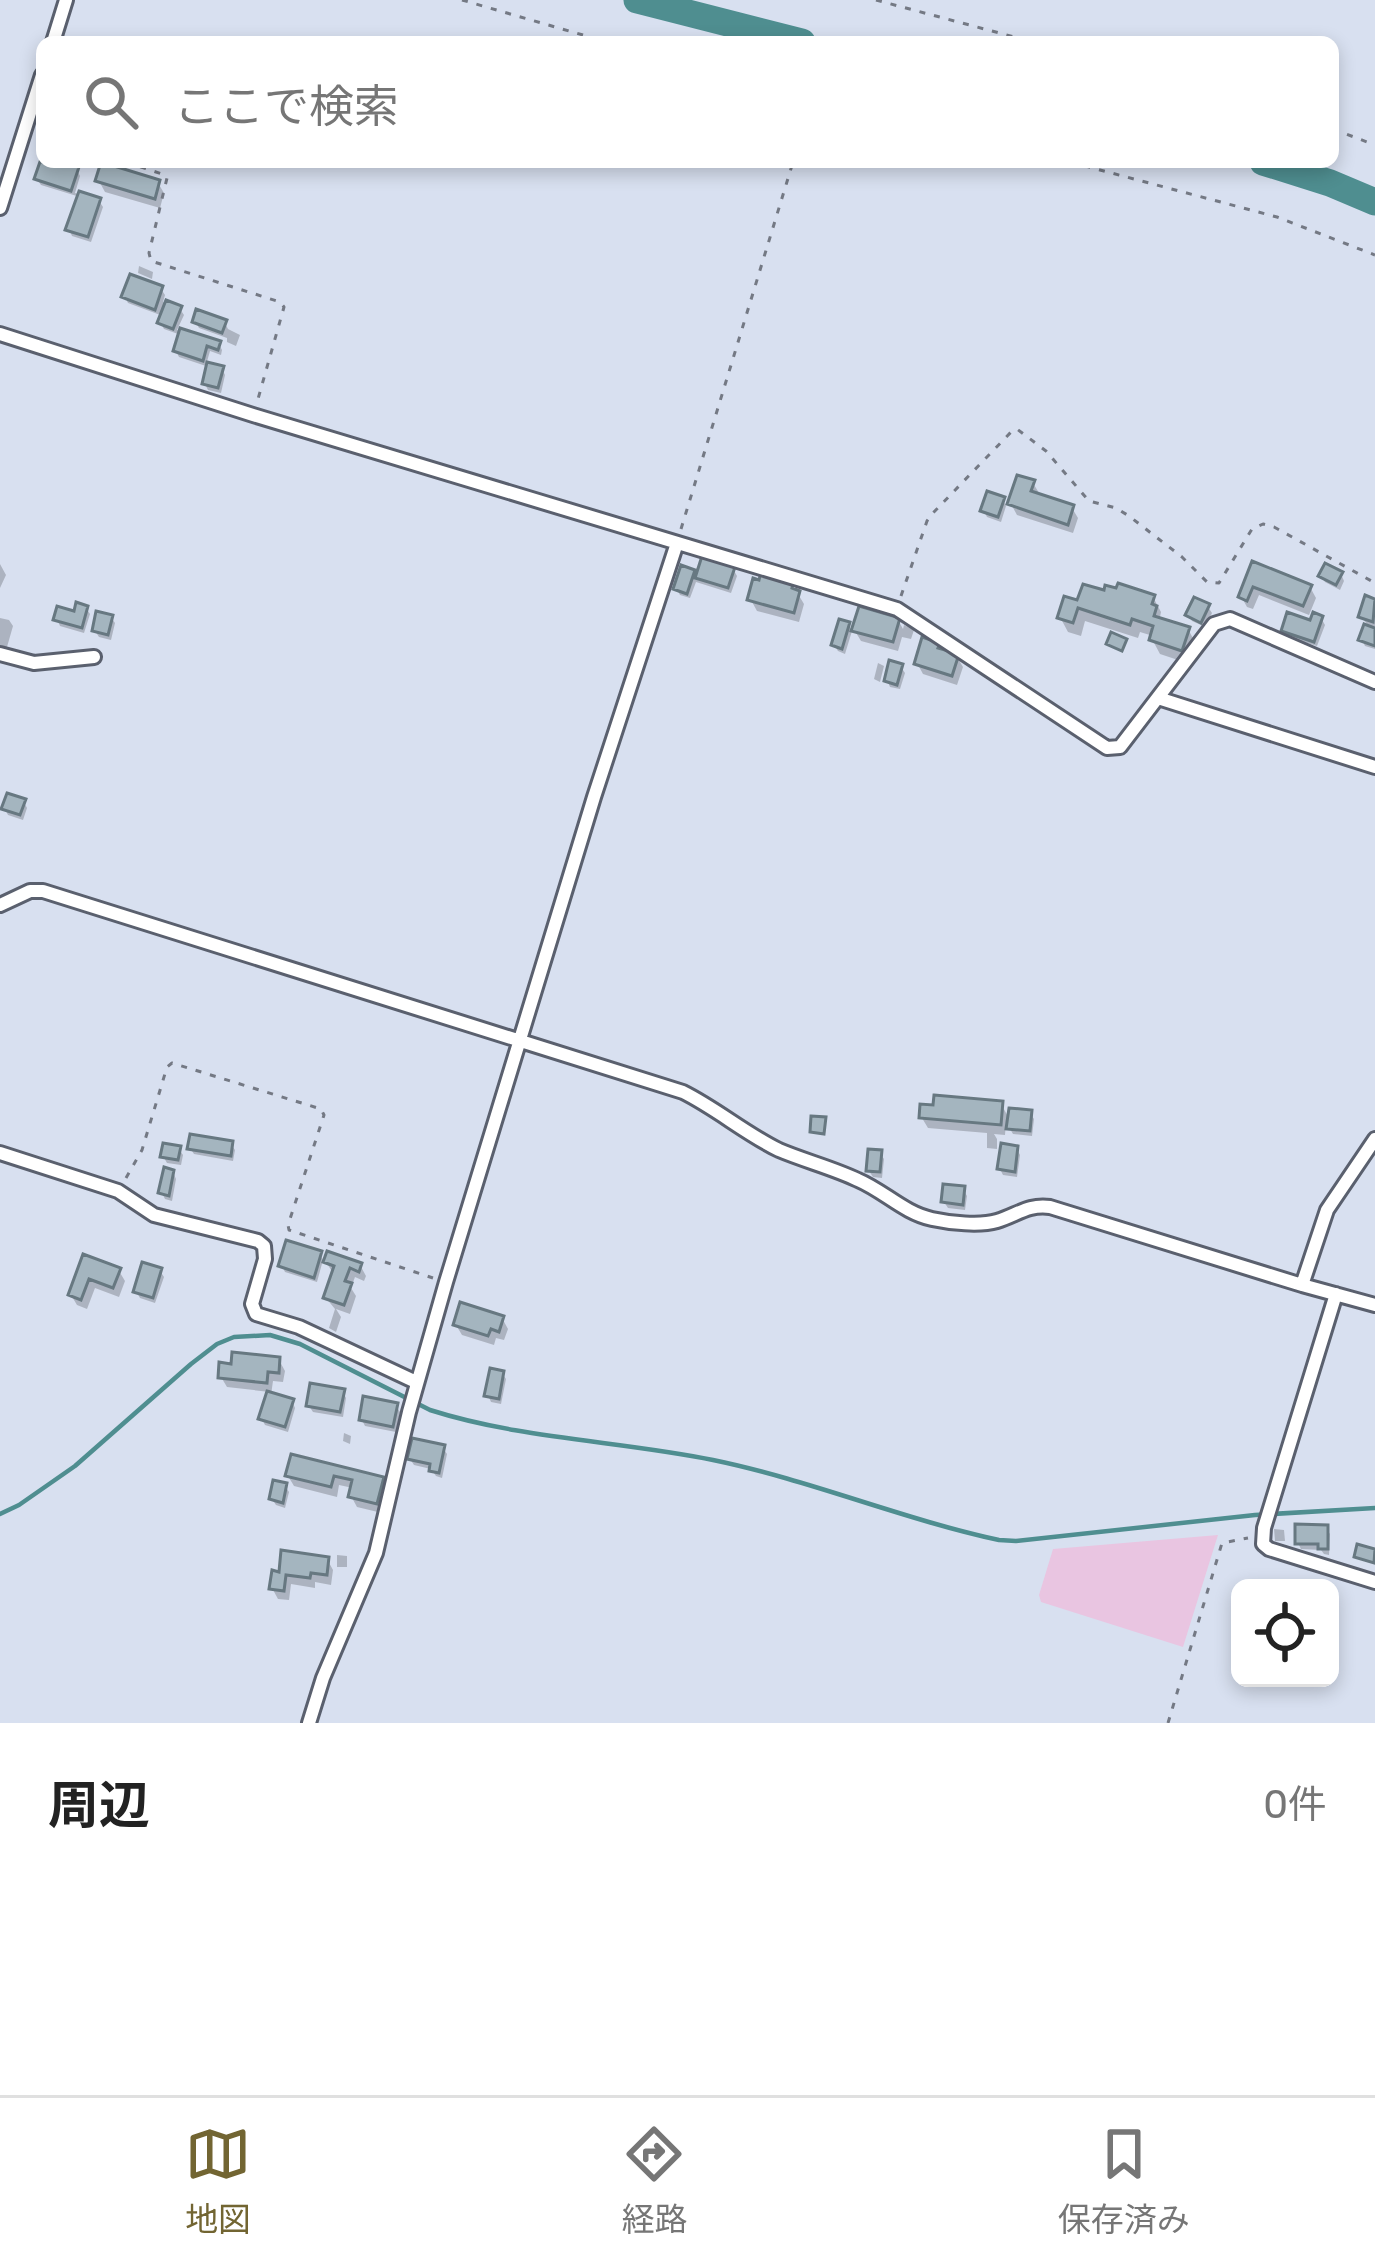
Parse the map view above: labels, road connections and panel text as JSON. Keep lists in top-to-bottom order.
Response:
{
  "page": {
    "search": "ここで検索",
    "heading": ["周辺", "0件"],
    "nav": ["地図", "経路", "保存済み"]
  }
}
